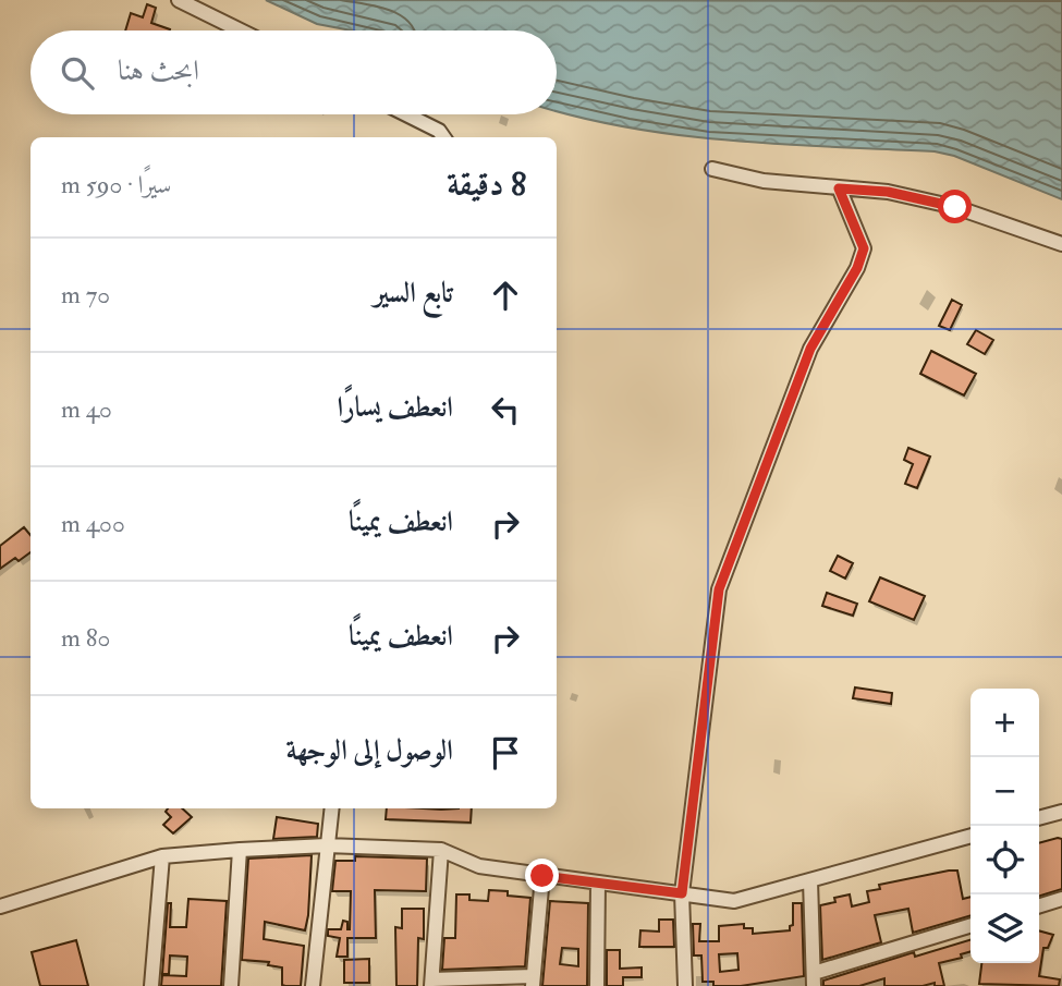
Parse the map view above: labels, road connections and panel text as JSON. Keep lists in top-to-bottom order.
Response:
{
  "page": {
    "search": "ابحث هنا",
    "heading": ["8 دقيقة", "سيرًا · 590 m"],
    "list": [
      ["تابع السير", "70 m"],
      ["انعطف يسارًا", "40 m"],
      ["انعطف يمينًا", "400 m"],
      ["انعطف يمينًا", "80 m"],
      "الوصول إلى الوجهة"
    ],
    "map_buttons": ["+", "−"]
  }
}
